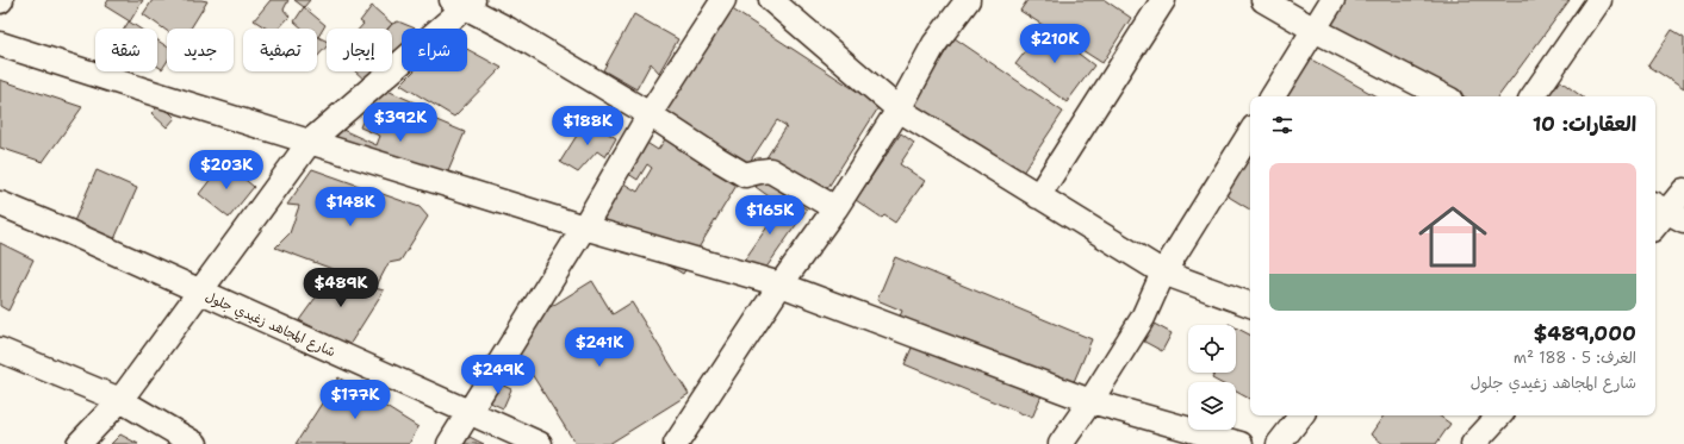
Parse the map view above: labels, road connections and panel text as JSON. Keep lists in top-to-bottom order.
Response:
{
  "streets": {
    "street": ["شارع المجاهد زغيدي جلول"]
  },
  "page": {
    "price": [
      "$210K",
      "$392K",
      "$188K",
      "$203K",
      "$148K",
      "$165K",
      "$489K",
      "$241K",
      "$249K",
      "$177K"
    ],
    "chip": [
      "شراء",
      "إيجار",
      "تصفية",
      "جديد",
      "شقة"
    ],
    "heading": "العقارات: 10",
    "list": [
      {
        "name": "$489,000",
        "note": "الغرف: 5 · 188 m² · شارع المجاهد زغيدي جلول"
      }
    ]
  }
}
